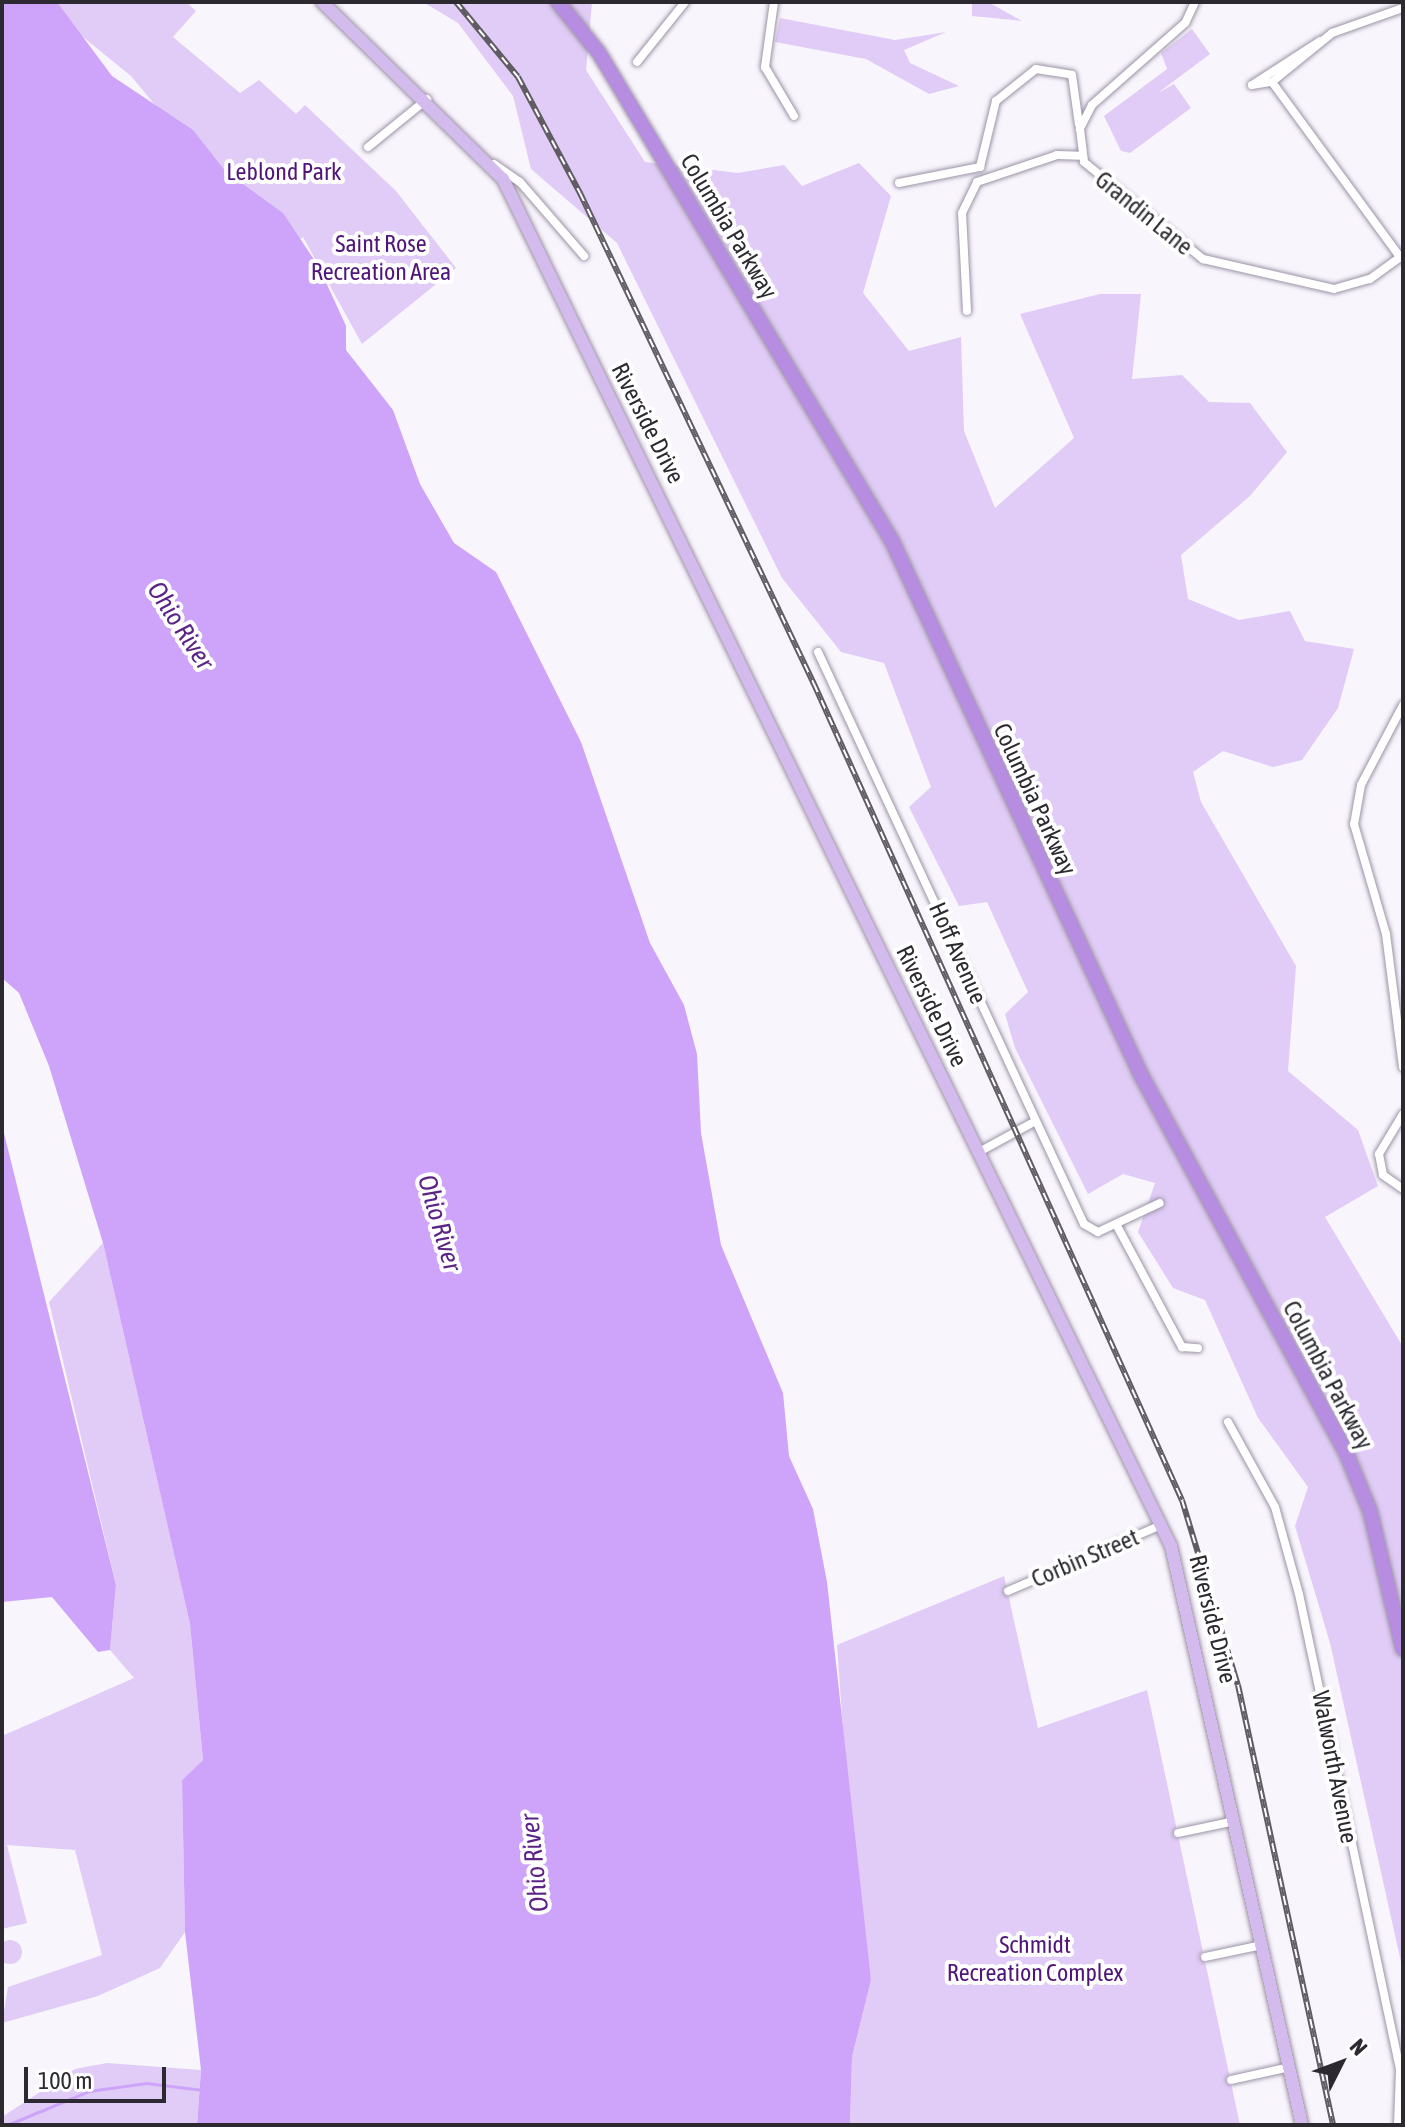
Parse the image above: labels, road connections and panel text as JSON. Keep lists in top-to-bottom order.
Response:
{
  "streets": {
    "highway": ["Columbia Parkway"],
    "main road": ["Riverside Drive"],
    "street": [
      "Grandin Lane",
      "Hoff Avenue",
      "Corbin Street",
      "Walworth Avenue"
    ]
  },
  "crossings": [
    ["Riverside Drive", "Corbin Street"]
  ],
  "water": ["Ohio River"],
  "parks": ["Leblond Park", "Saint Rose Recreation Area", "Schmidt Recreation Complex"],
  "scale_bar": "100 m",
  "north": "top right"
}
